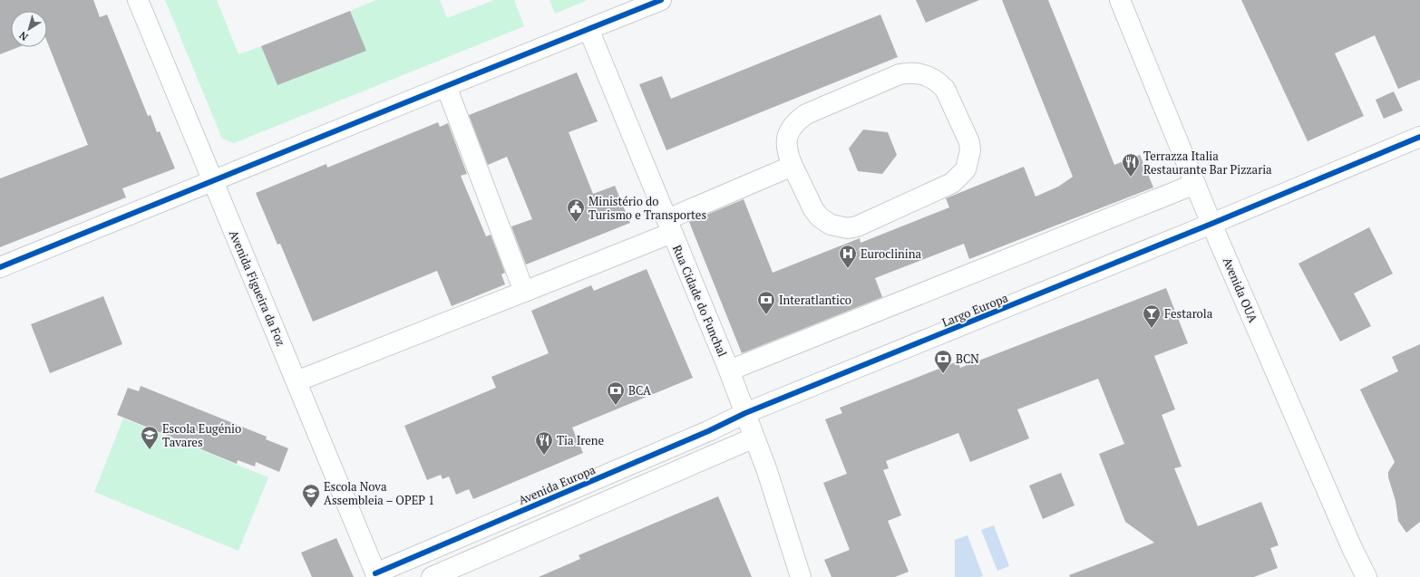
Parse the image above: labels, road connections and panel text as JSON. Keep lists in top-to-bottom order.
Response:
{
  "streets": {
    "street": [
      "Avenida Figueira da Foz",
      "Avenida OUA",
      "Rua Cidade do Funchal",
      "Largo Europa",
      "Avenida Europa"
    ]
  },
  "crossings": [
    ["Avenida Figueira da Foz", "Avenida Europa"],
    ["Avenida OUA", "Largo Europa"],
    ["Rua Cidade do Funchal", "Largo Europa"],
    ["Rua Cidade do Funchal", "Avenida Europa"],
    ["Largo Europa", "Avenida Europa"]
  ],
  "places": {
    "restaurant": ["Terrazza Italia Restaurante Bar Pizzaria", "Tia Irene"],
    "public building": ["Ministério do Turismo e Transportes"],
    "hospital": ["Euroclinina"],
    "bank": ["Interatlantico", "BCN", "BCA"],
    "bar": ["Festarola"],
    "school or university": ["Escola Eugénio Tavares", "Escola Nova Assembleia – OPEP 1"]
  },
  "north": "bottom left"
}
